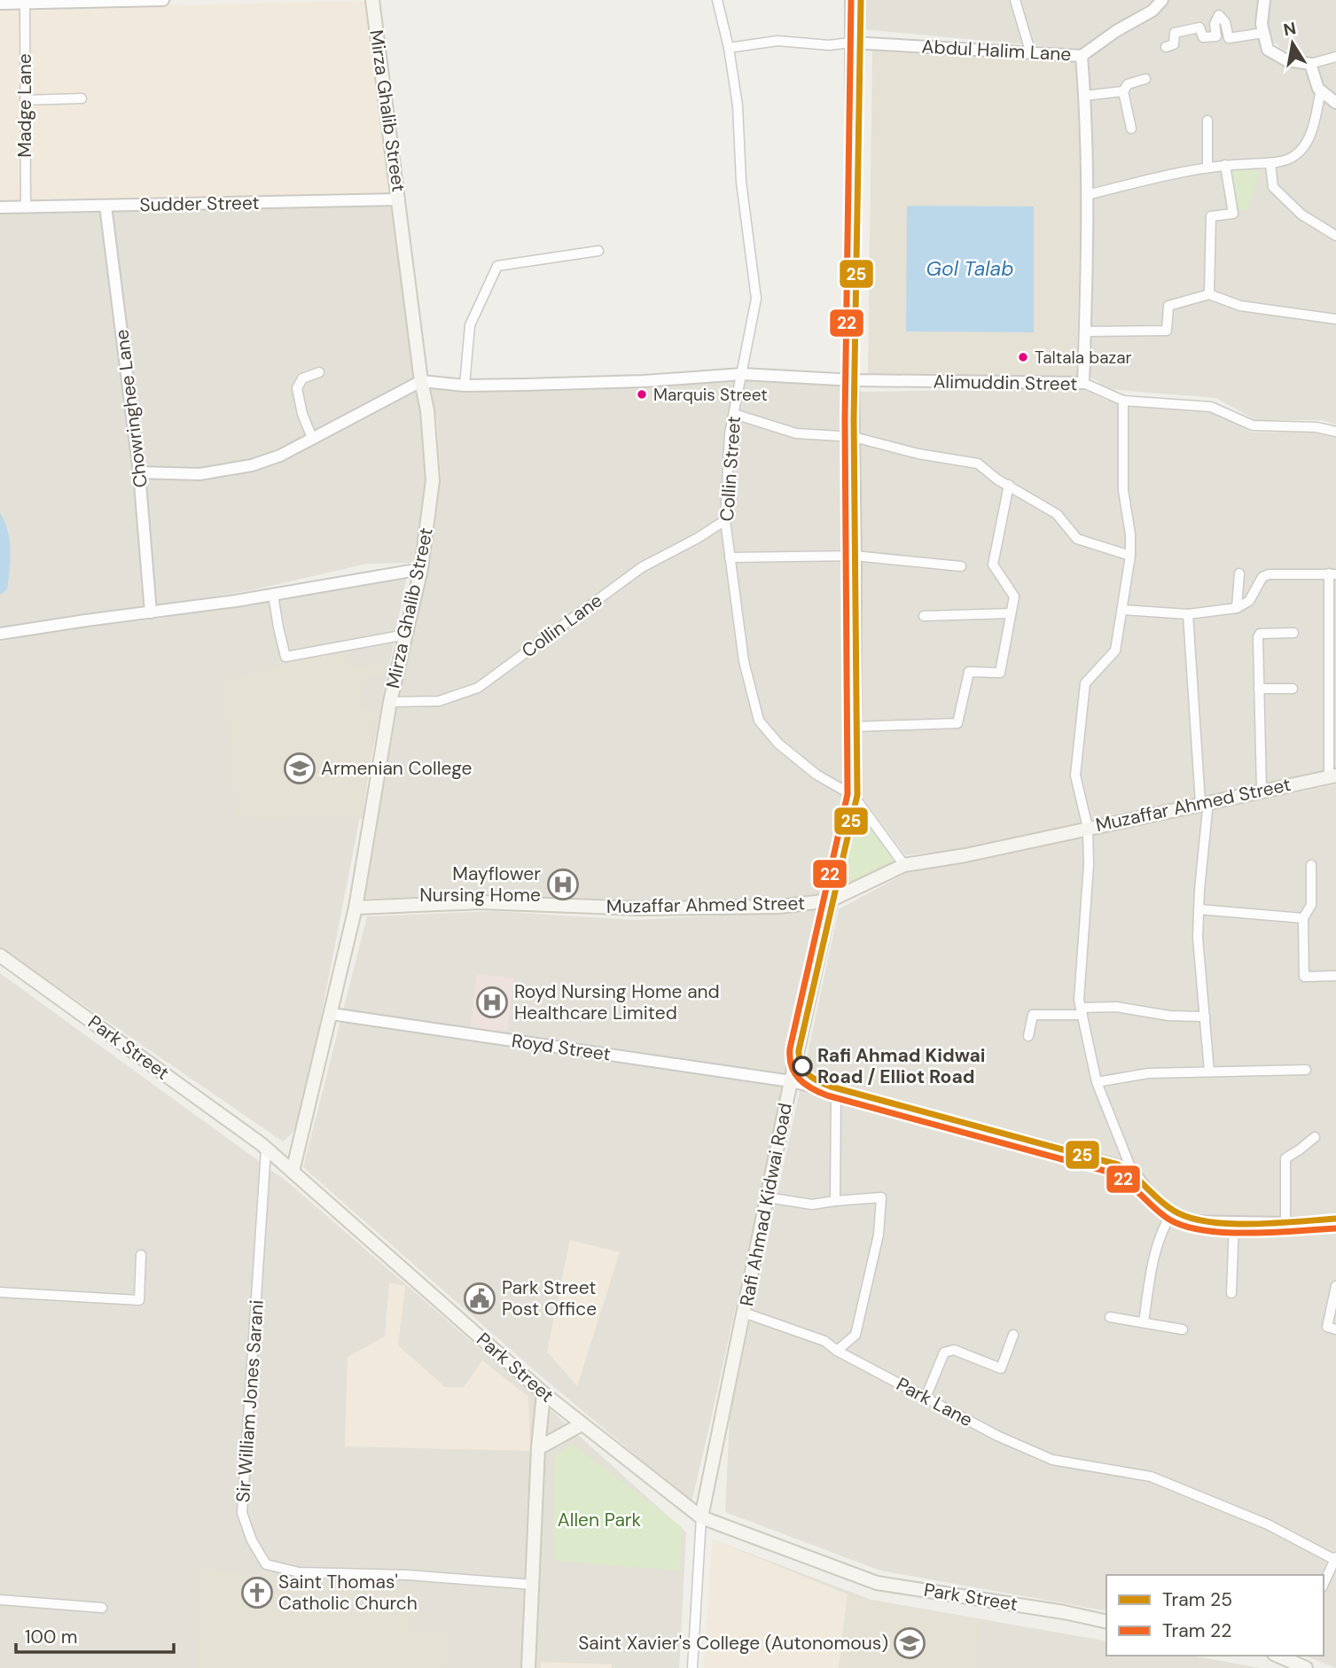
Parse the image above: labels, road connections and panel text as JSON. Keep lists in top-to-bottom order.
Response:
{
  "streets": {
    "main road": [
      "Mirza Ghalib Street",
      "Muzaffar Ahmed Street",
      "Park Street",
      "Rafi Ahmad Kidwai Road"
    ],
    "street": [
      "Abdul Halim Lane",
      "Madge Lane",
      "Sudder Street",
      "Alimuddin Street",
      "Chowringhee Lane",
      "Collin Street",
      "Collin Lane",
      "Royd Street",
      "Sir William Jones Sarani",
      "Park Lane"
    ]
  },
  "crossings": [
    ["Abdul Halim Lane", "Rafi Ahmad Kidwai Road"],
    ["Madge Lane", "Sudder Street"],
    ["Mirza Ghalib Street", "Sudder Street"],
    ["Mirza Ghalib Street", "Collin Lane"],
    ["Mirza Ghalib Street", "Muzaffar Ahmed Street"],
    ["Mirza Ghalib Street", "Park Street"],
    ["Mirza Ghalib Street", "Royd Street"],
    ["Sudder Street", "Chowringhee Lane"],
    ["Alimuddin Street", "Rafi Ahmad Kidwai Road"],
    ["Collin Street", "Collin Lane"],
    ["Collin Street", "Muzaffar Ahmed Street"],
    ["Collin Street", "Rafi Ahmad Kidwai Road"],
    ["Muzaffar Ahmed Street", "Rafi Ahmad Kidwai Road"],
    ["Park Street", "Rafi Ahmad Kidwai Road"],
    ["Park Street", "Sir William Jones Sarani"],
    ["Royd Street", "Rafi Ahmad Kidwai Road"],
    ["Rafi Ahmad Kidwai Road", "Park Lane"]
  ],
  "water": ["Gol Talab"],
  "parks": ["Allen Park"],
  "places": {
    "other": ["Taltala bazar", "Marquis Street", "Rafi Ahmad Kidwai Road / Elliot Road"],
    "school or university": ["Armenian College", "Saint Xavier's College (Autonomous)"],
    "hospital": ["Mayflower Nursing Home", "Royd Nursing Home and Healthcare Limited"],
    "public building": ["Park Street Post Office"],
    "church": ["Saint Thomas' Catholic Church"]
  },
  "lines": ["tram line 25", "tram line 22"],
  "legend": ["Tram 25", "Tram 22"],
  "scale_bar": "100 m",
  "north": "top"
}
